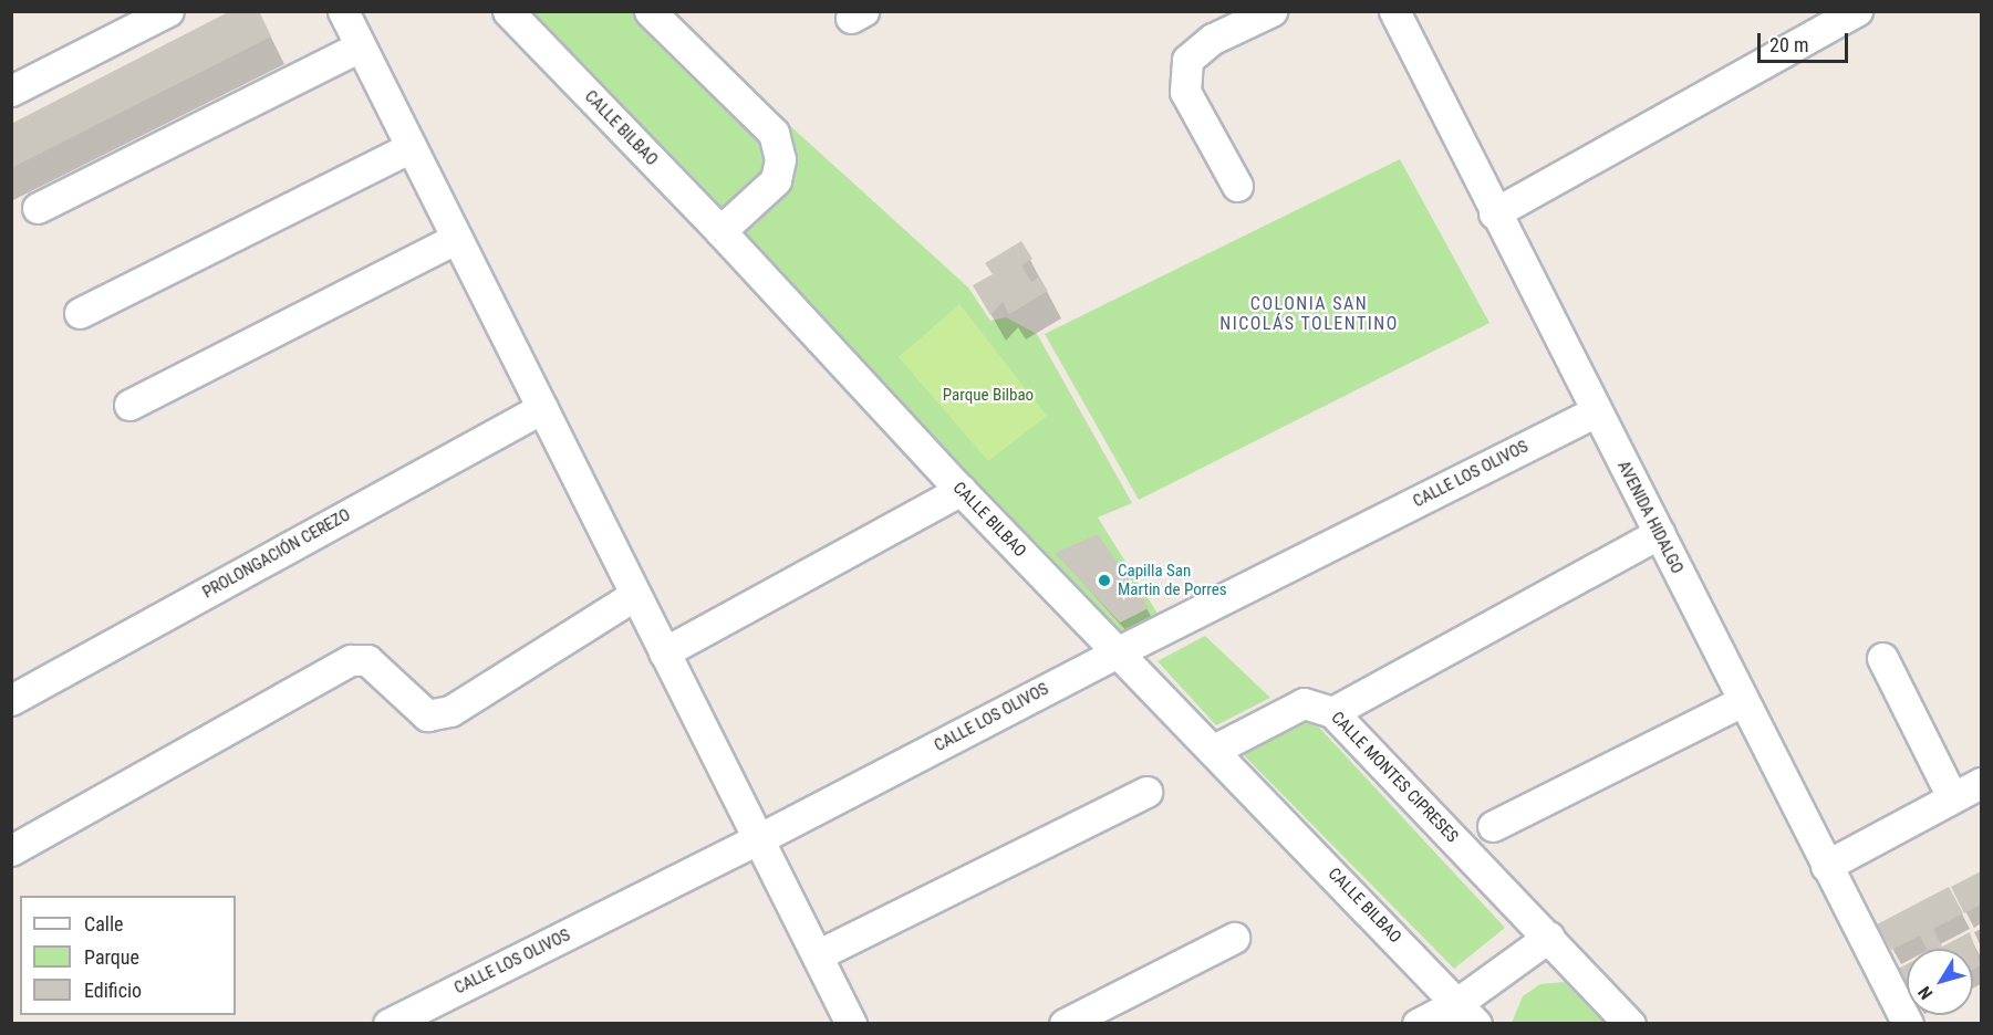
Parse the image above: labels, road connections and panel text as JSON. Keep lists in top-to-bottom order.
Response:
{
  "streets": {
    "street": [
      "CALLE BILBAO",
      "CALLE LOS OLIVOS",
      "AVENIDA HIDALGO",
      "PROLONGACIÓN CEREZO",
      "CALLE MONTES CIPRESES"
    ]
  },
  "crossings": [
    ["CALLE BILBAO", "CALLE LOS OLIVOS"],
    ["CALLE BILBAO", "CALLE MONTES CIPRESES"],
    ["CALLE LOS OLIVOS", "AVENIDA HIDALGO"]
  ],
  "districts": ["COLONIA SAN NICOLÁS TOLENTINO"],
  "parks": ["Parque Bilbao"],
  "places": ["Capilla San Martin de Porres"],
  "legend": ["Calle", "Parque", "Edificio"],
  "scale_bar": "20 m",
  "north": "bottom left"
}
